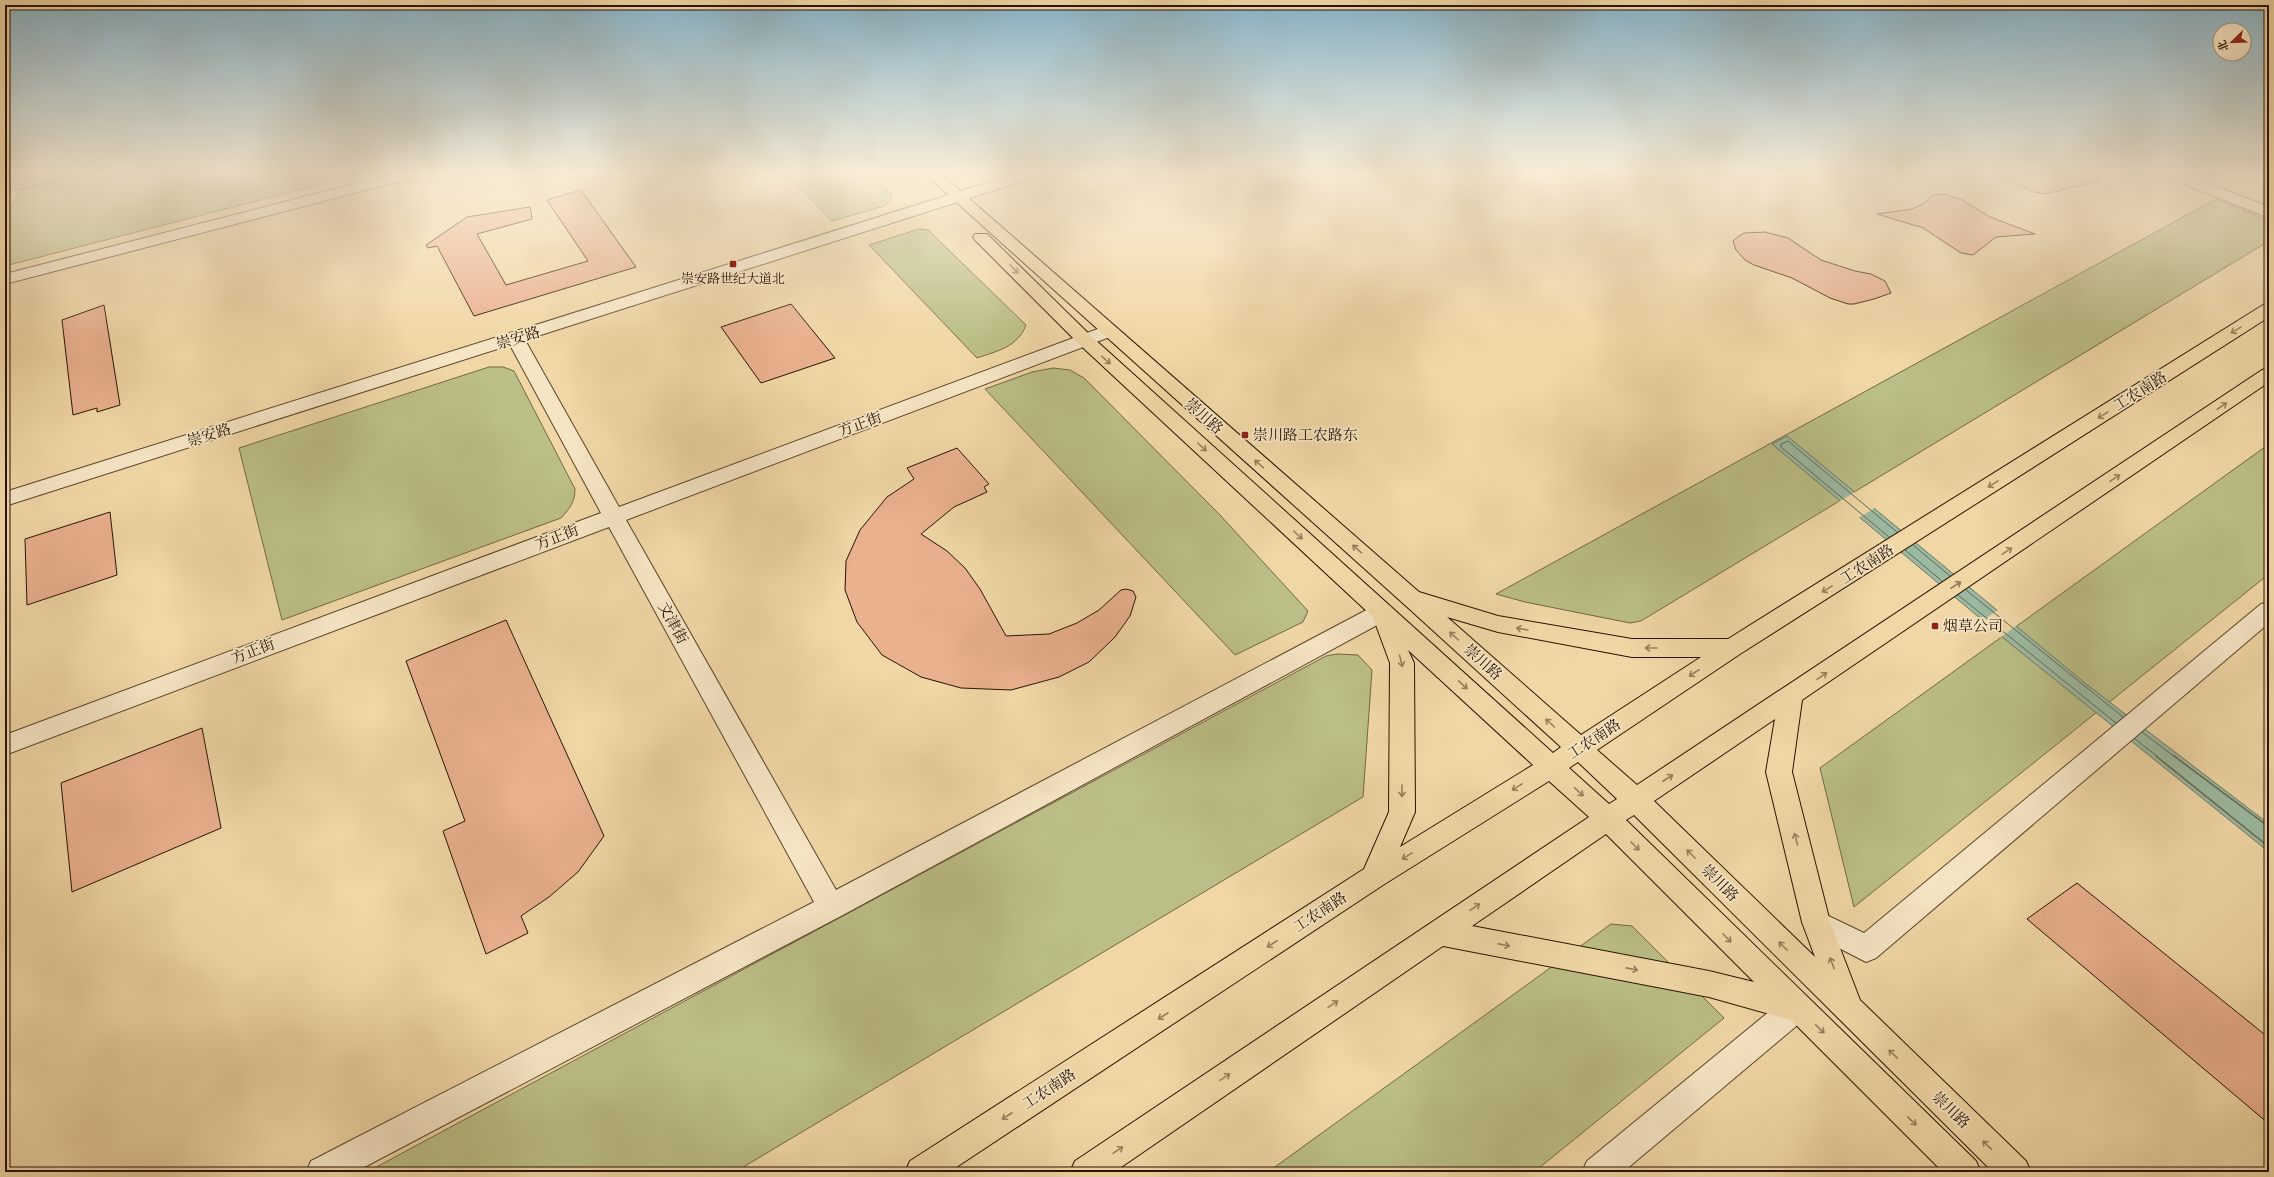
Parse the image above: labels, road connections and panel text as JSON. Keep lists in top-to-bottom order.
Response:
{
  "streets": {
    "main road": ["工农南路", "崇川路"],
    "street": ["崇安路", "方正街", "文津街"]
  },
  "crossings": [
    ["崇安路", "文津街"],
    ["工农南路", "崇川路"],
    ["崇川路", "方正街"],
    ["方正街", "文津街"]
  ],
  "places": {
    "transit": ["崇安路世纪大道北", "崇川路工农路东", "烟草公司"]
  },
  "north": "bottom left"
}
